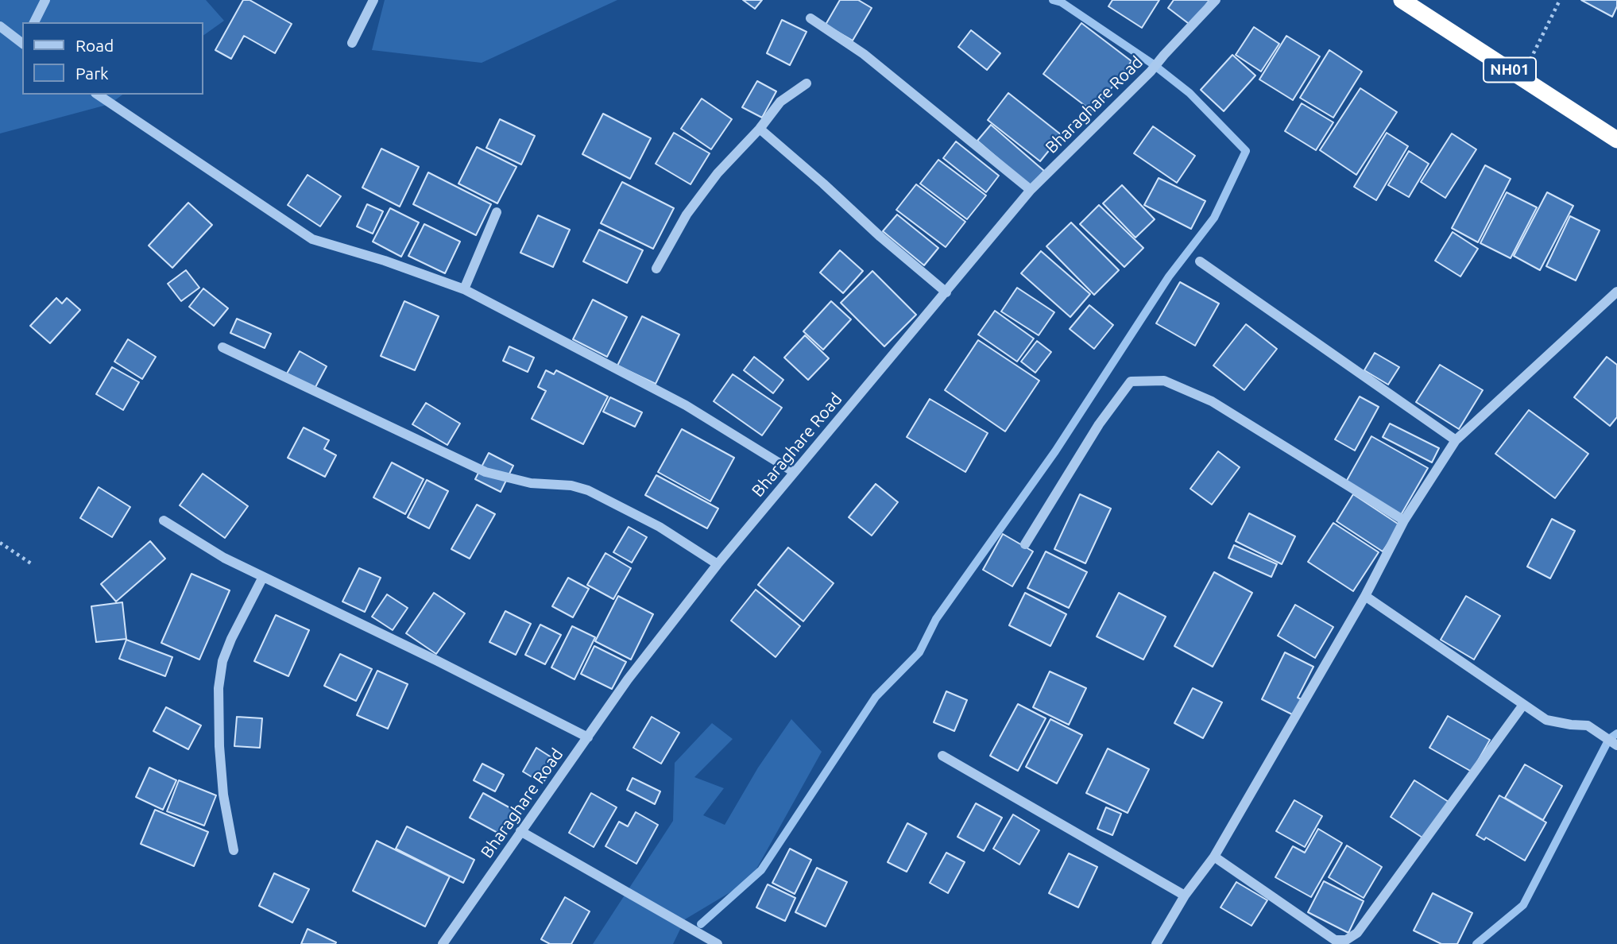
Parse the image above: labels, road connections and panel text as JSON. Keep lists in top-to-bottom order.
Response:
{
  "streets": {
    "highway": ["NH01"],
    "street": ["Bharaghare Road"]
  },
  "legend": ["Road", "Park"]
}
